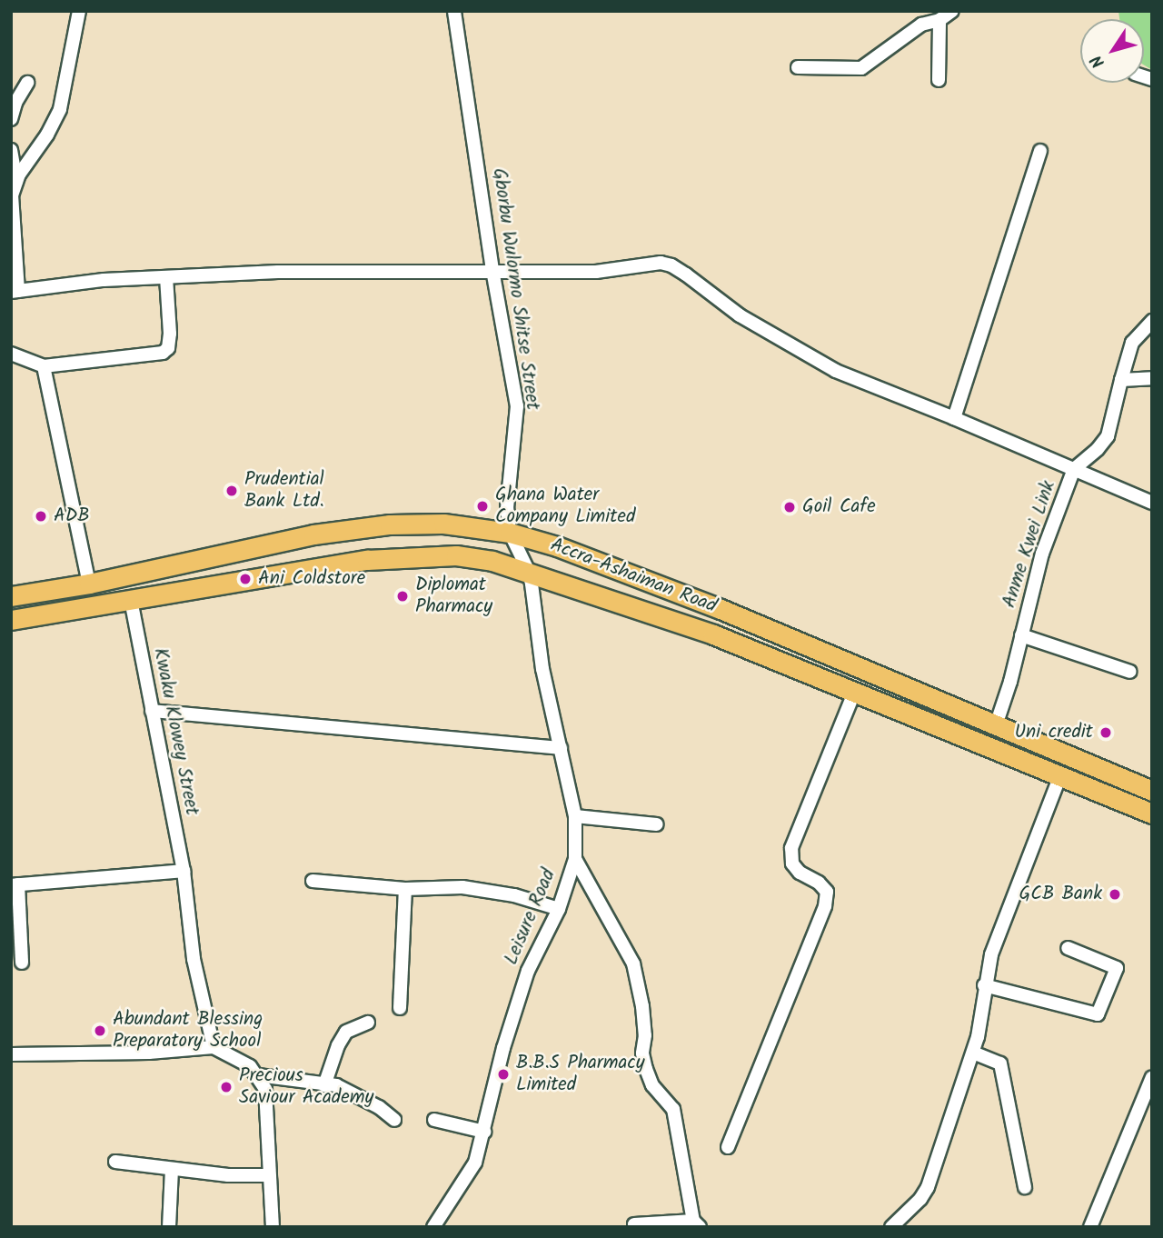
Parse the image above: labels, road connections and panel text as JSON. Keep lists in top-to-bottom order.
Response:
{
  "streets": {
    "main road": ["Accra-Ashaiman Road"],
    "street": [
      "Gborbu Wulormo Shitse Street",
      "Anme Kwei Link",
      "Kwaku Klowey Street",
      "Leisure Road"
    ]
  },
  "crossings": [
    ["Gborbu Wulormo Shitse Street", "Accra-Ashaiman Road"],
    ["Gborbu Wulormo Shitse Street", "Leisure Road"],
    ["Anme Kwei Link", "Accra-Ashaiman Road"],
    ["Accra-Ashaiman Road", "Kwaku Klowey Street"],
    ["Accra-Ashaiman Road", "Leisure Road"]
  ],
  "places": [
    "Prudential Bank Ltd.",
    "Ghana Water Company Limited",
    "Goil Cafe",
    "ADB",
    "Ani Coldstore",
    "Diplomat Pharmacy",
    "Uni credit",
    "GCB Bank",
    "Abundant Blessing Preparatory School",
    "B.B.S Pharmacy Limited",
    "Precious Saviour Academy"
  ],
  "north": "bottom left"
}
